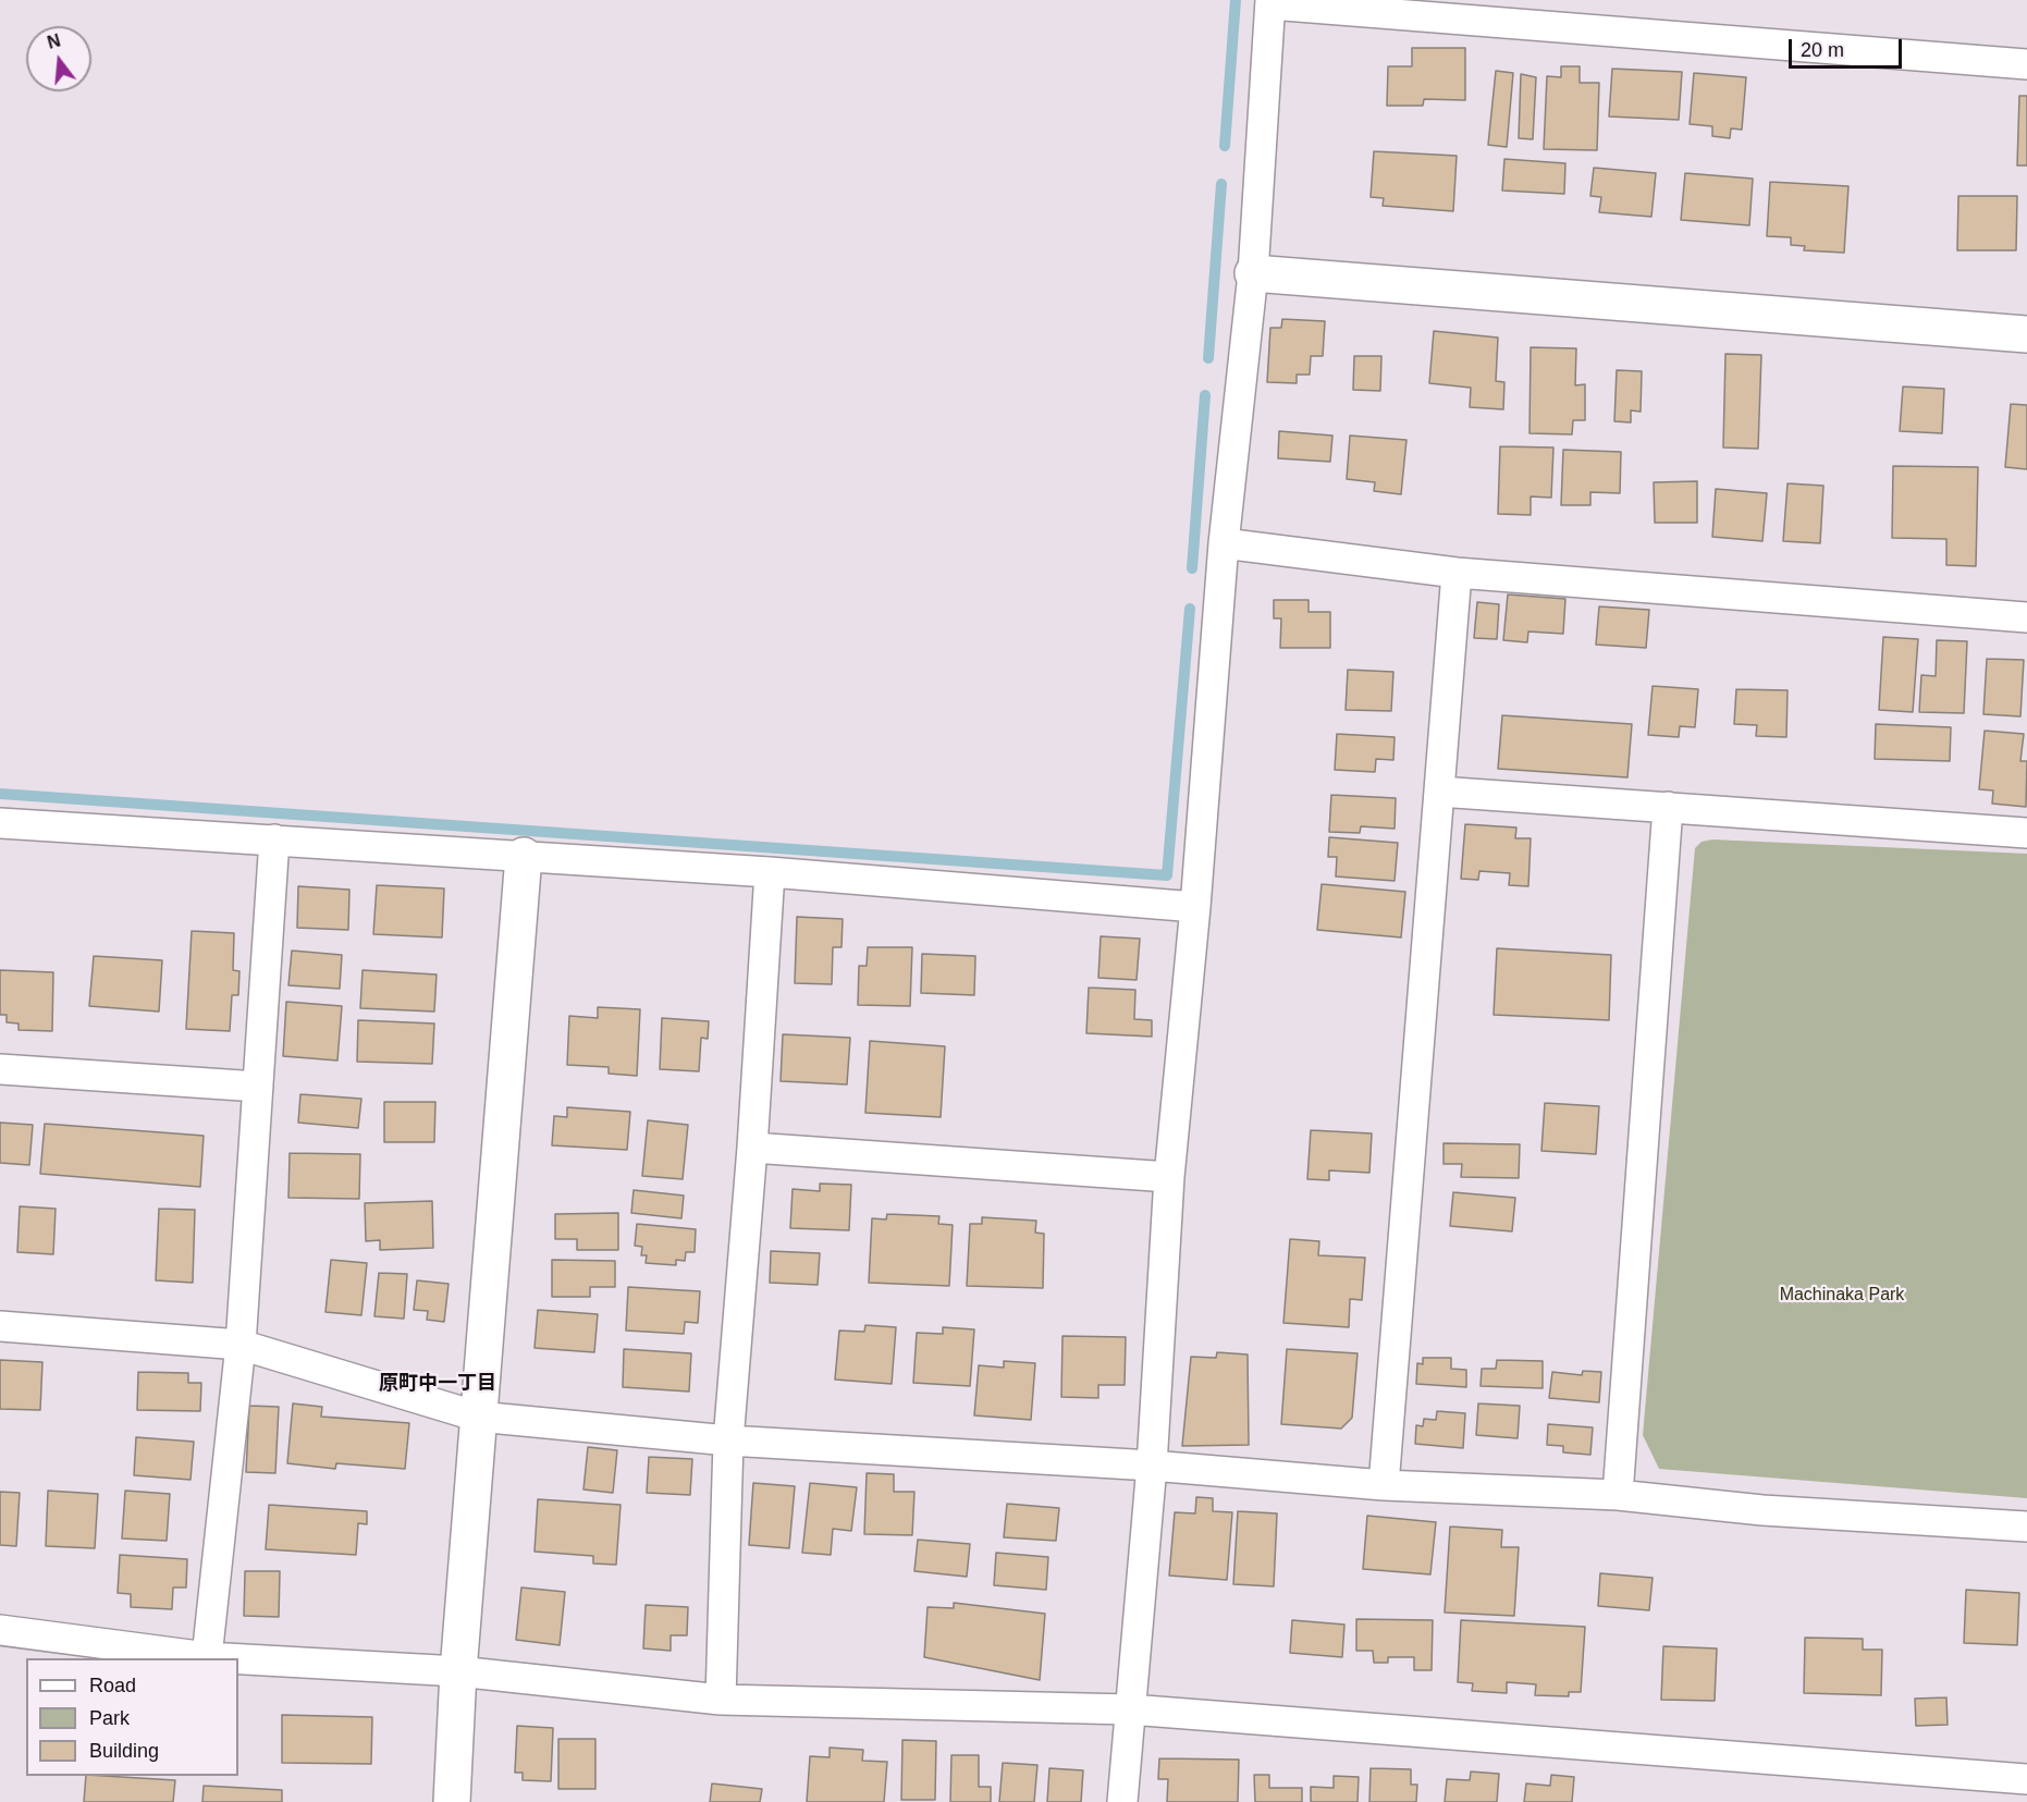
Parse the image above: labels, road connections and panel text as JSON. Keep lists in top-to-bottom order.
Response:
{
  "districts": ["原町中一丁目"],
  "parks": ["Machinaka Park"],
  "legend": ["Road", "Park", "Building"],
  "scale_bar": "20 m",
  "north": "top"
}
